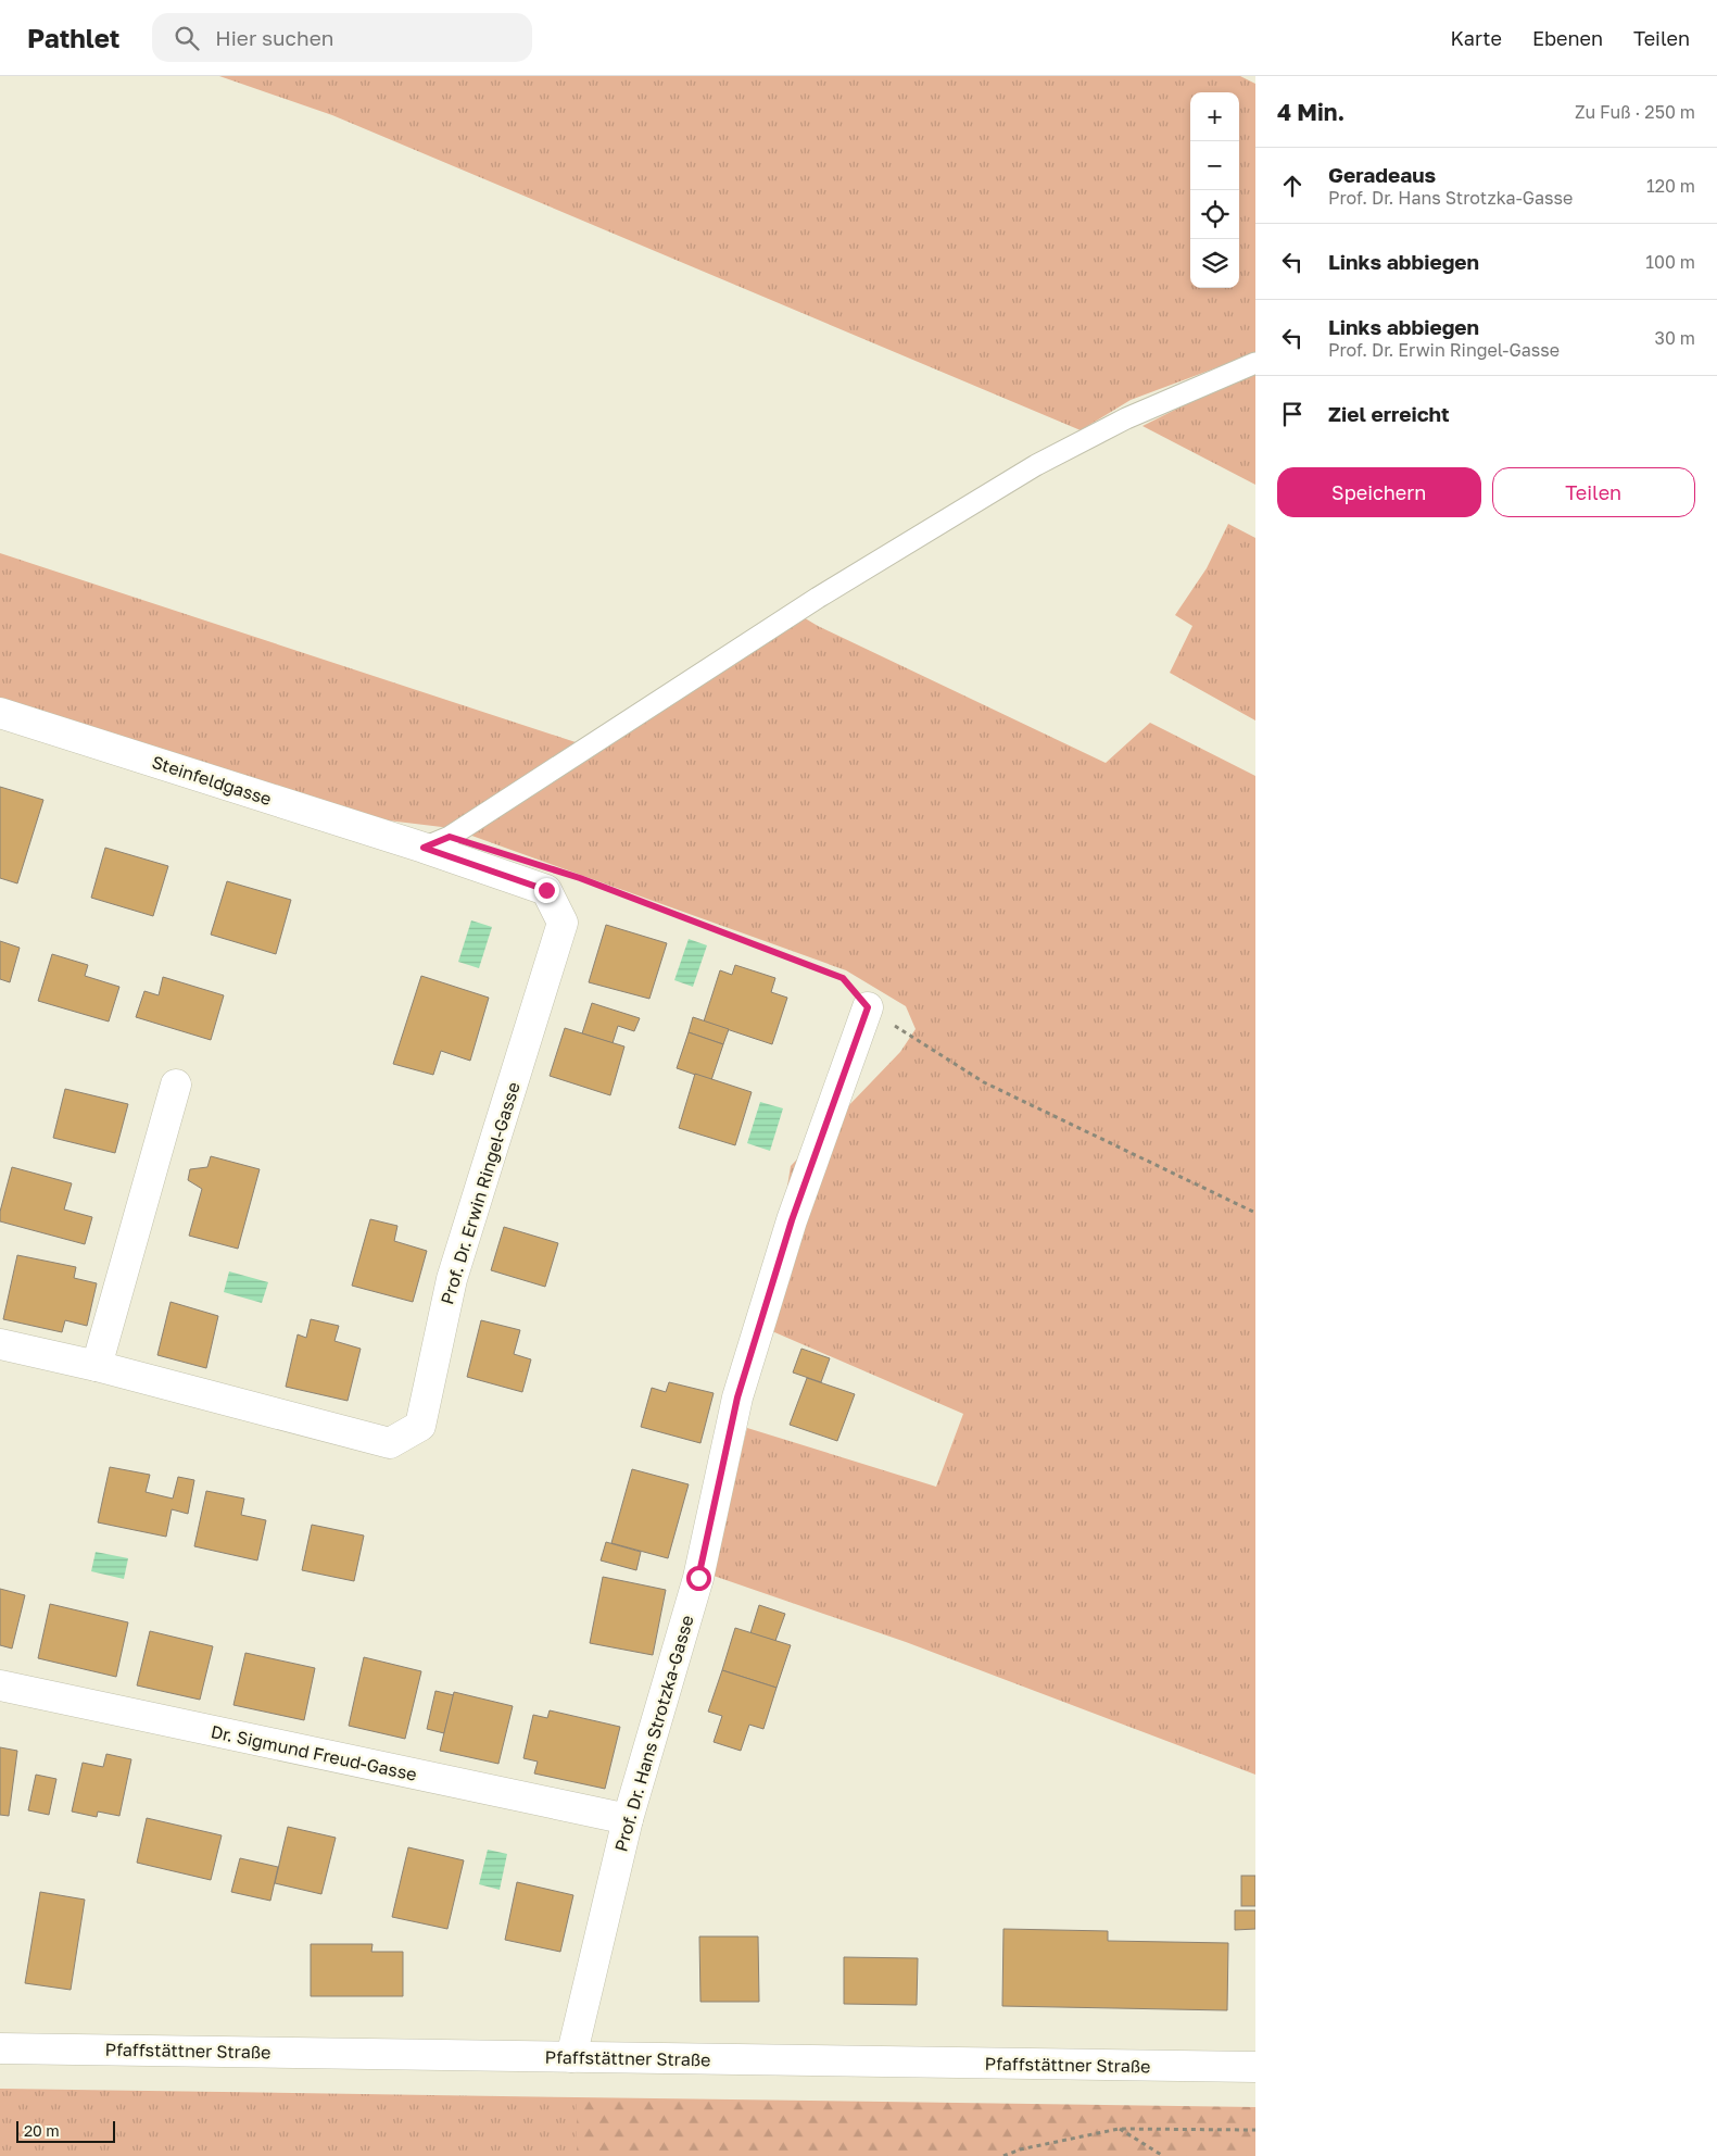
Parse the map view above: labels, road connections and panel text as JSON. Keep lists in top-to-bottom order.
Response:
{
  "streets": {
    "street": [
      "Steinfeldgasse",
      "Prof. Dr. Erwin Ringel-Gasse",
      "Prof. Dr. Hans Strotzka-Gasse",
      "Dr. Sigmund Freud-Gasse",
      "Pfaffstättner Straße"
    ]
  },
  "crossings": [
    ["Steinfeldgasse", "Prof. Dr. Erwin Ringel-Gasse"],
    ["Prof. Dr. Hans Strotzka-Gasse", "Dr. Sigmund Freud-Gasse"],
    ["Prof. Dr. Hans Strotzka-Gasse", "Pfaffstättner Straße"]
  ],
  "scale_bar": "20 m",
  "page": {
    "header": "Pathlet",
    "search": "Hier suchen",
    "nav": ["Karte", "Ebenen", "Teilen"],
    "heading": ["4 Min.", "Zu Fuß · 250 m"],
    "map_buttons": ["+", "−"],
    "list": [
      ["Geradeaus", "Prof. Dr. Hans Strotzka-Gasse", "120 m"],
      ["Links abbiegen", "100 m"],
      ["Links abbiegen", "Prof. Dr. Erwin Ringel-Gasse", "30 m"],
      "Ziel erreicht"
    ],
    "buttons": ["Speichern", "Teilen"],
    "scale": "20 m"
  }
}
